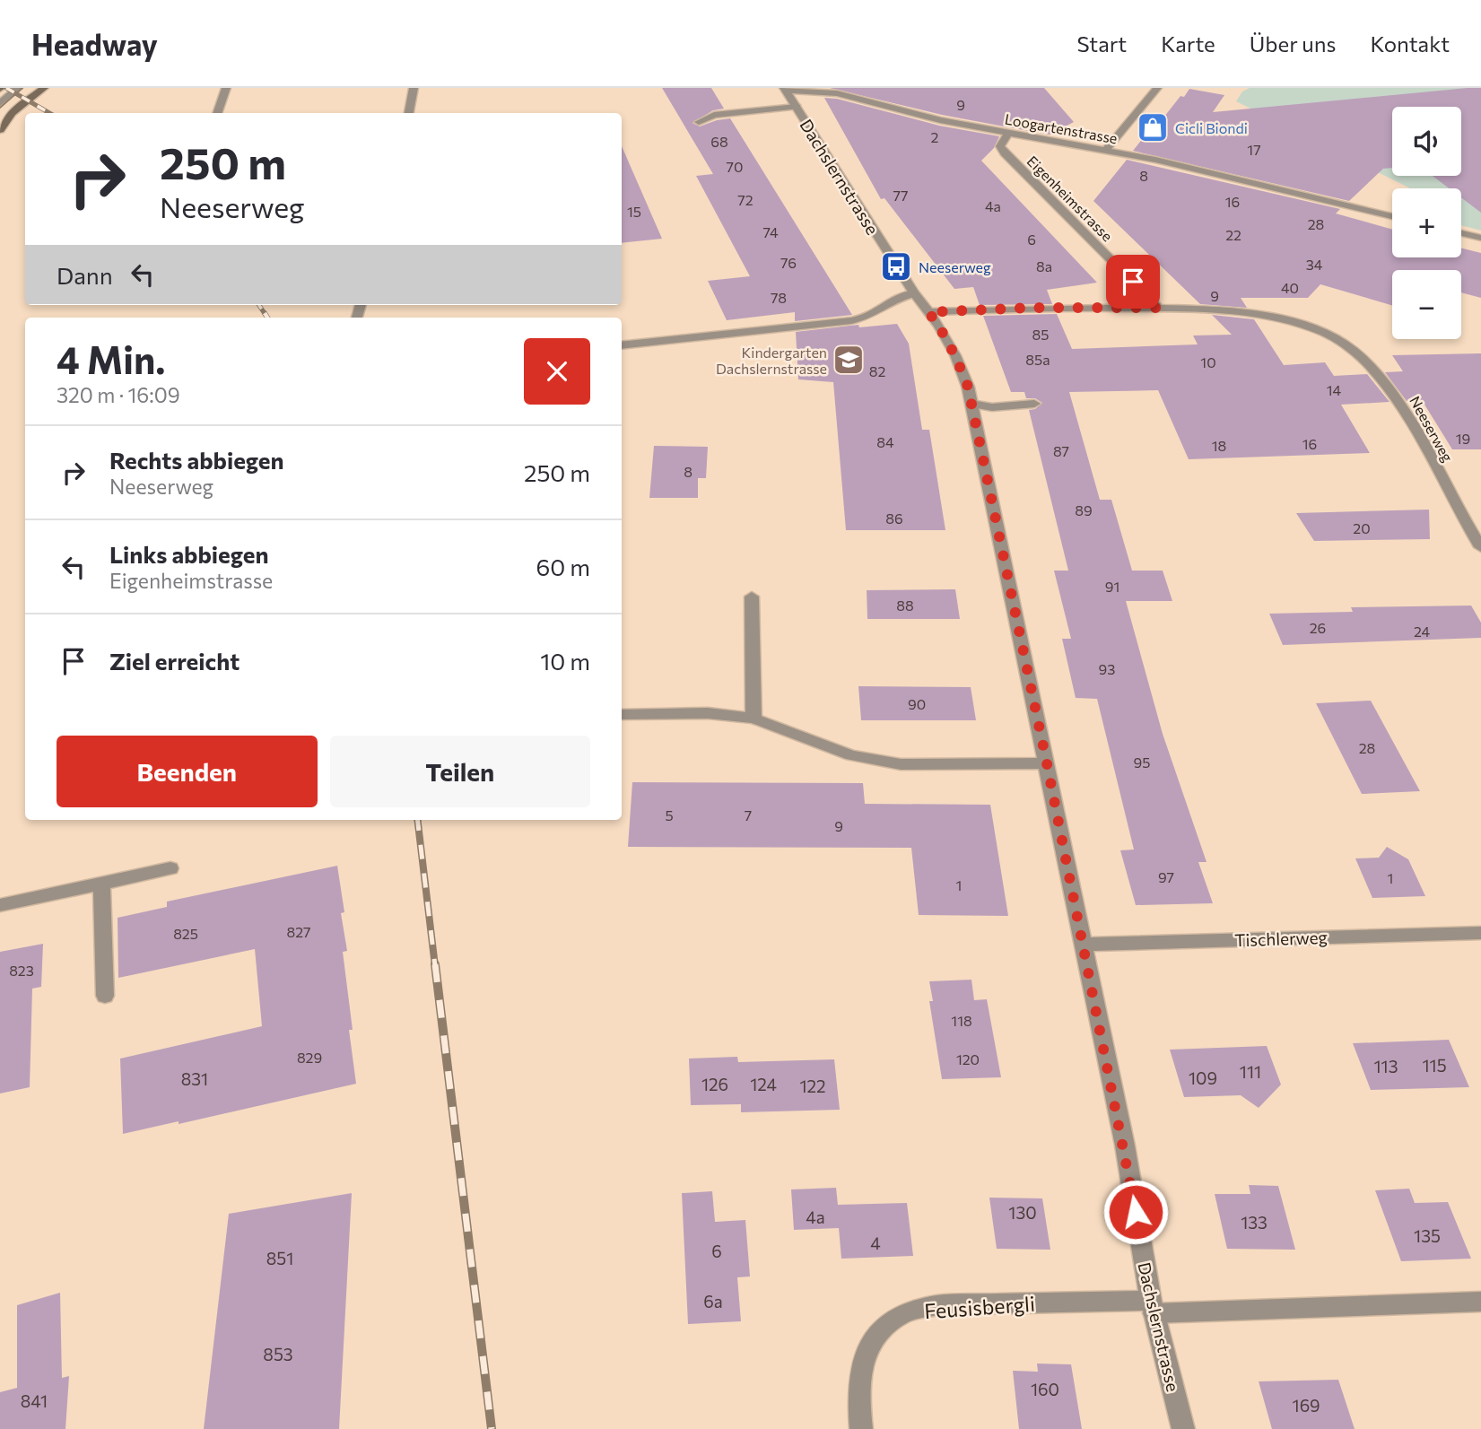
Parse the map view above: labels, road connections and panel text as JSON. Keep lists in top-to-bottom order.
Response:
{
  "streets": {
    "street": [
      "Loogartenstrasse",
      "Dachslernstrasse",
      "Eigenheimstrasse",
      "Neeserweg",
      "Tischlerweg",
      "Feusisbergli"
    ]
  },
  "crossings": [
    ["Loogartenstrasse", "Dachslernstrasse"],
    ["Loogartenstrasse", "Eigenheimstrasse"],
    ["Dachslernstrasse", "Neeserweg"],
    ["Dachslernstrasse", "Tischlerweg"],
    ["Dachslernstrasse", "Feusisbergli"],
    ["Eigenheimstrasse", "Neeserweg"]
  ],
  "places": {
    "shop": ["Cicli Biondi"],
    "bus stop": ["Neeserweg"],
    "school or university": ["Kindergarten Dachslernstrasse"]
  },
  "house_numbers": [
    "9",
    "2",
    "68",
    "17",
    "70",
    "8",
    "77",
    "72",
    "16",
    "4a",
    "15",
    "28",
    "74",
    "22",
    "6",
    "76",
    "34",
    "8a",
    "40",
    "9",
    "78",
    "85",
    "85a",
    "10",
    "82",
    "14",
    "19",
    "84",
    "16",
    "18",
    "87",
    "8",
    "89",
    "86",
    "20",
    "91",
    "88",
    "26",
    "24",
    "93",
    "90",
    "28",
    "95",
    "5",
    "7",
    "9",
    "97",
    "1",
    "1",
    "827",
    "825",
    "823",
    "118",
    "829",
    "120",
    "115",
    "113",
    "111",
    "109",
    "831",
    "126",
    "124",
    "122",
    "130",
    "4a",
    "133",
    "135",
    "4",
    "6",
    "851",
    "6a",
    "853",
    "160",
    "841",
    "169"
  ],
  "page": {
    "header": "Headway",
    "nav": [
      "Start",
      "Karte",
      "Über uns",
      "Kontakt"
    ],
    "map_buttons": ["+", "−"],
    "turn": ["250 m", "Neeserweg"],
    "then": "Dann",
    "heading": ["4 Min.", "320 m · 16:09"],
    "list": [
      {
        "name": "Rechts abbiegen",
        "note": "Neeserweg",
        "value": "250 m"
      },
      {
        "name": "Links abbiegen",
        "note": "Eigenheimstrasse",
        "value": "60 m"
      },
      {
        "name": "Ziel erreicht",
        "value": "10 m"
      }
    ],
    "buttons": ["Beenden", "Teilen"]
  }
}
